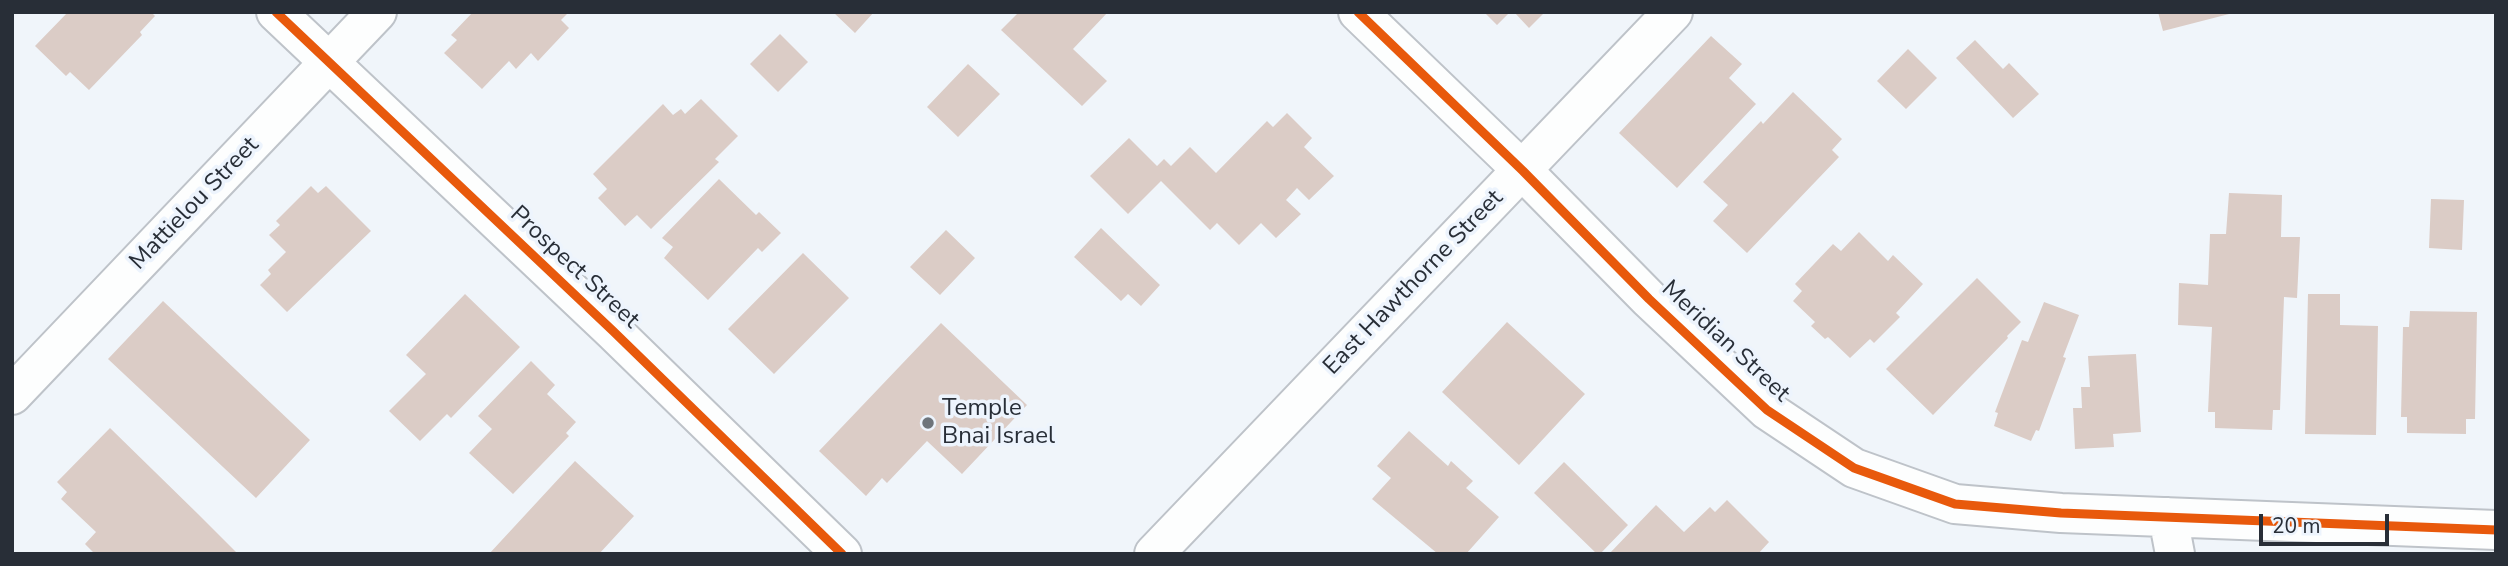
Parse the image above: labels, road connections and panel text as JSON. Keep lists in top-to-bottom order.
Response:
{
  "streets": {
    "street": [
      "Mattielou Street",
      "Prospect Street",
      "East Hawthorne Street",
      "Meridian Street"
    ]
  },
  "crossings": [
    ["Mattielou Street", "Prospect Street"],
    ["East Hawthorne Street", "Meridian Street"]
  ],
  "places": ["Temple Bnai Israel"],
  "scale_bar": "20 m"
}
